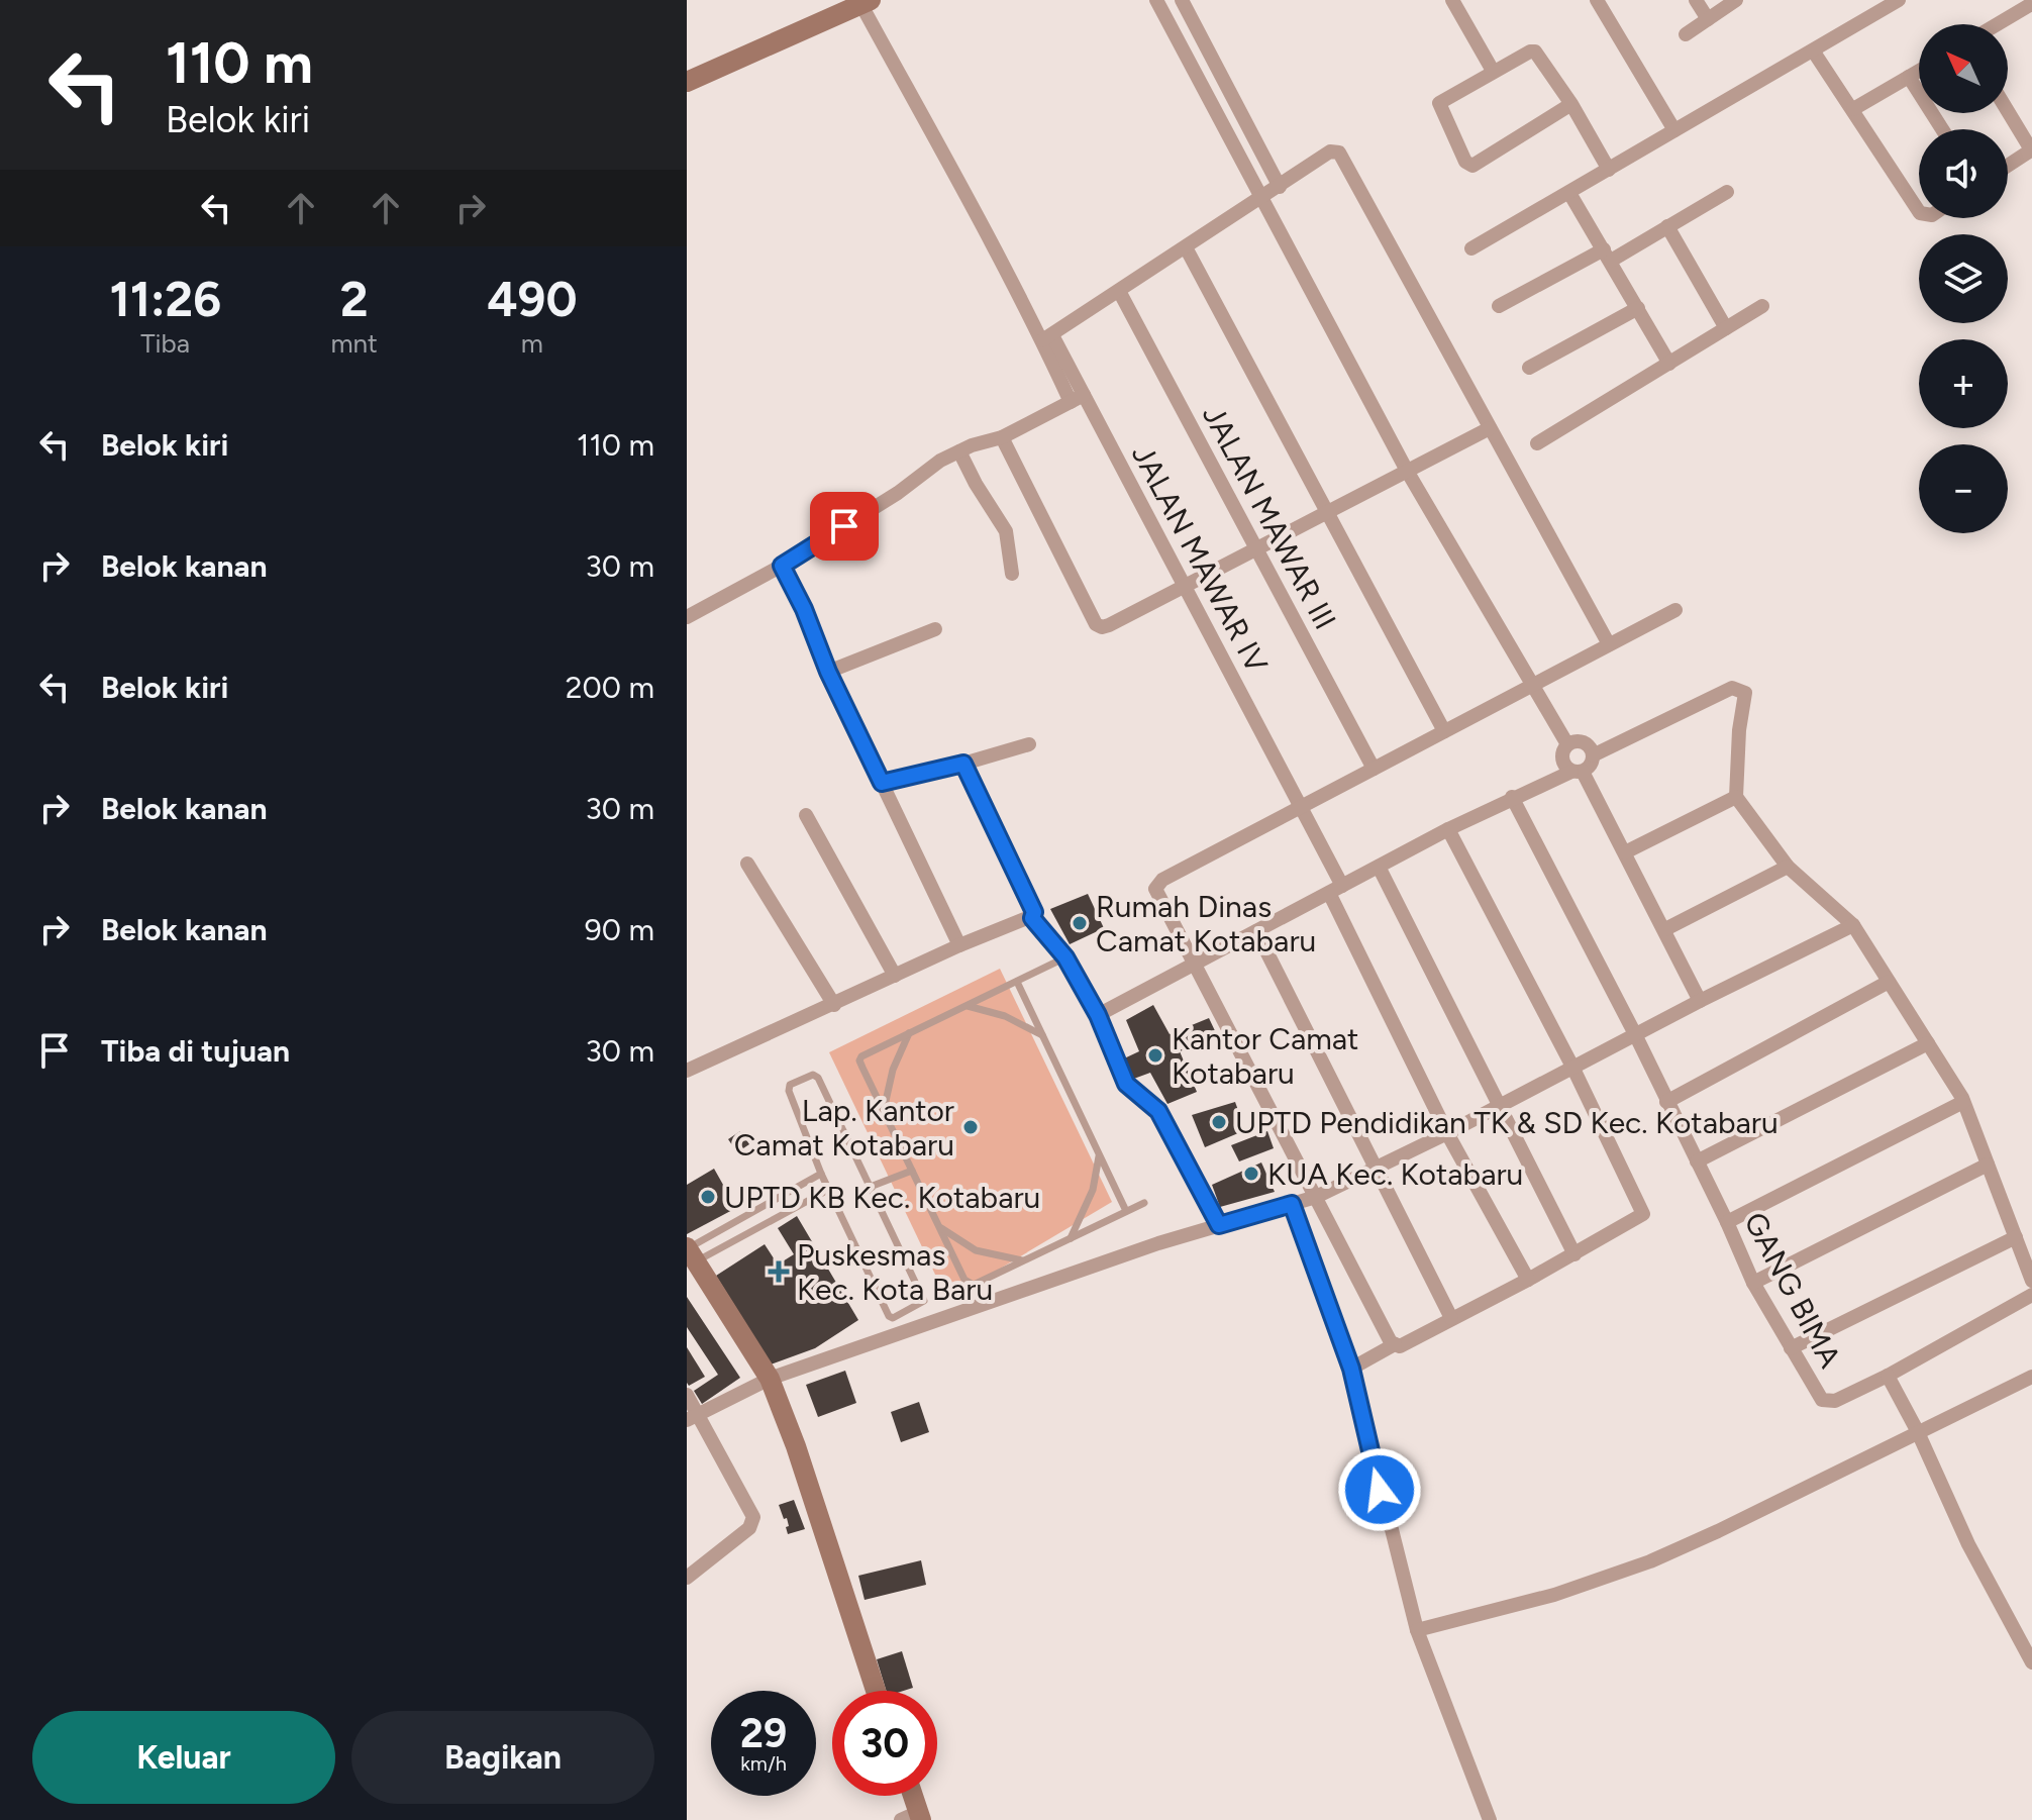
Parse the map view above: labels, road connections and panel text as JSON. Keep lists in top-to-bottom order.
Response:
{
  "streets": {
    "street": ["JALAN MAWAR III", "JALAN MAWAR IV", "GANG BIMA"]
  },
  "places": {
    "other": [
      "Rumah Dinas Camat Kotabaru",
      "Kantor Camat Kotabaru",
      "UPTD Pendidikan TK & SD Kec. Kotabaru",
      "Lap. Kantor Camat Kotabaru",
      "KUA Kec. Kotabaru",
      "UPTD KB Kec. Kotabaru"
    ],
    "health": ["Puskesmas Kec. Kota Baru"]
  },
  "north": "top left",
  "page": {
    "turn": ["110 m", "Belok kiri"],
    "map_buttons": ["+", "−"],
    "eta": [
      "11:26",
      "Tiba",
      "2",
      "mnt",
      "490",
      "m"
    ],
    "list": [
      {
        "name": "Belok kiri",
        "value": "110 m"
      },
      {
        "name": "Belok kanan",
        "value": "30 m"
      },
      {
        "name": "Belok kiri",
        "value": "200 m"
      },
      {
        "name": "Belok kanan",
        "value": "30 m"
      },
      {
        "name": "Belok kanan",
        "value": "90 m"
      },
      {
        "name": "Tiba di tujuan",
        "value": "30 m"
      }
    ],
    "speed": "29 km/h",
    "limit": "30",
    "buttons": ["Keluar", "Bagikan"]
  }
}
